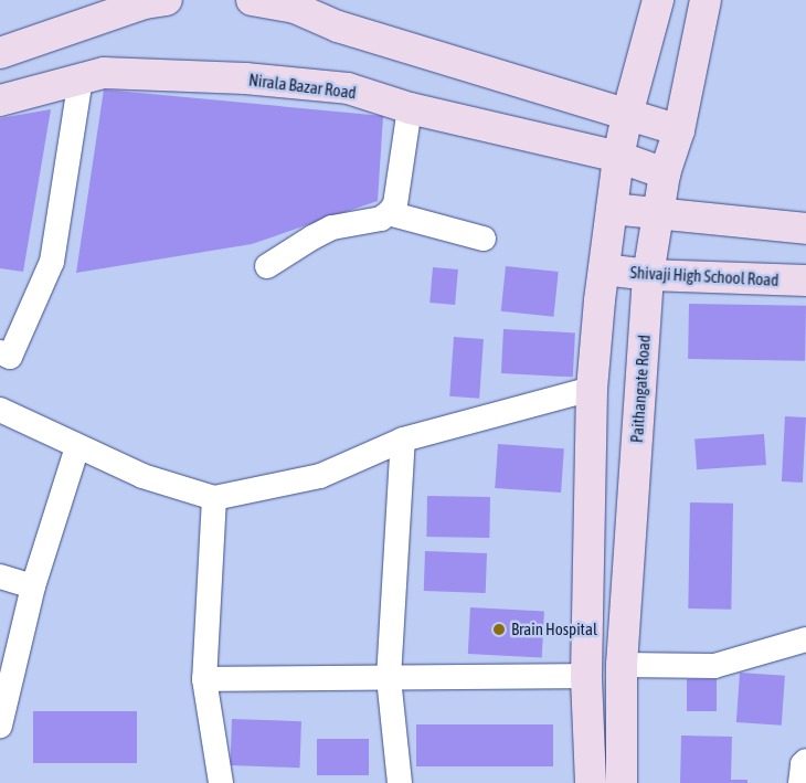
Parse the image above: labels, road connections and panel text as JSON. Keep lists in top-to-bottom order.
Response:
{
  "streets": {
    "street": ["Nirala Bazar Road", "Shivaji High School Road", "Paithangate Road"]
  },
  "crossings": [
    ["Nirala Bazar Road", "Paithangate Road"],
    ["Shivaji High School Road", "Paithangate Road"]
  ],
  "places": ["Brain Hospital"]
}
